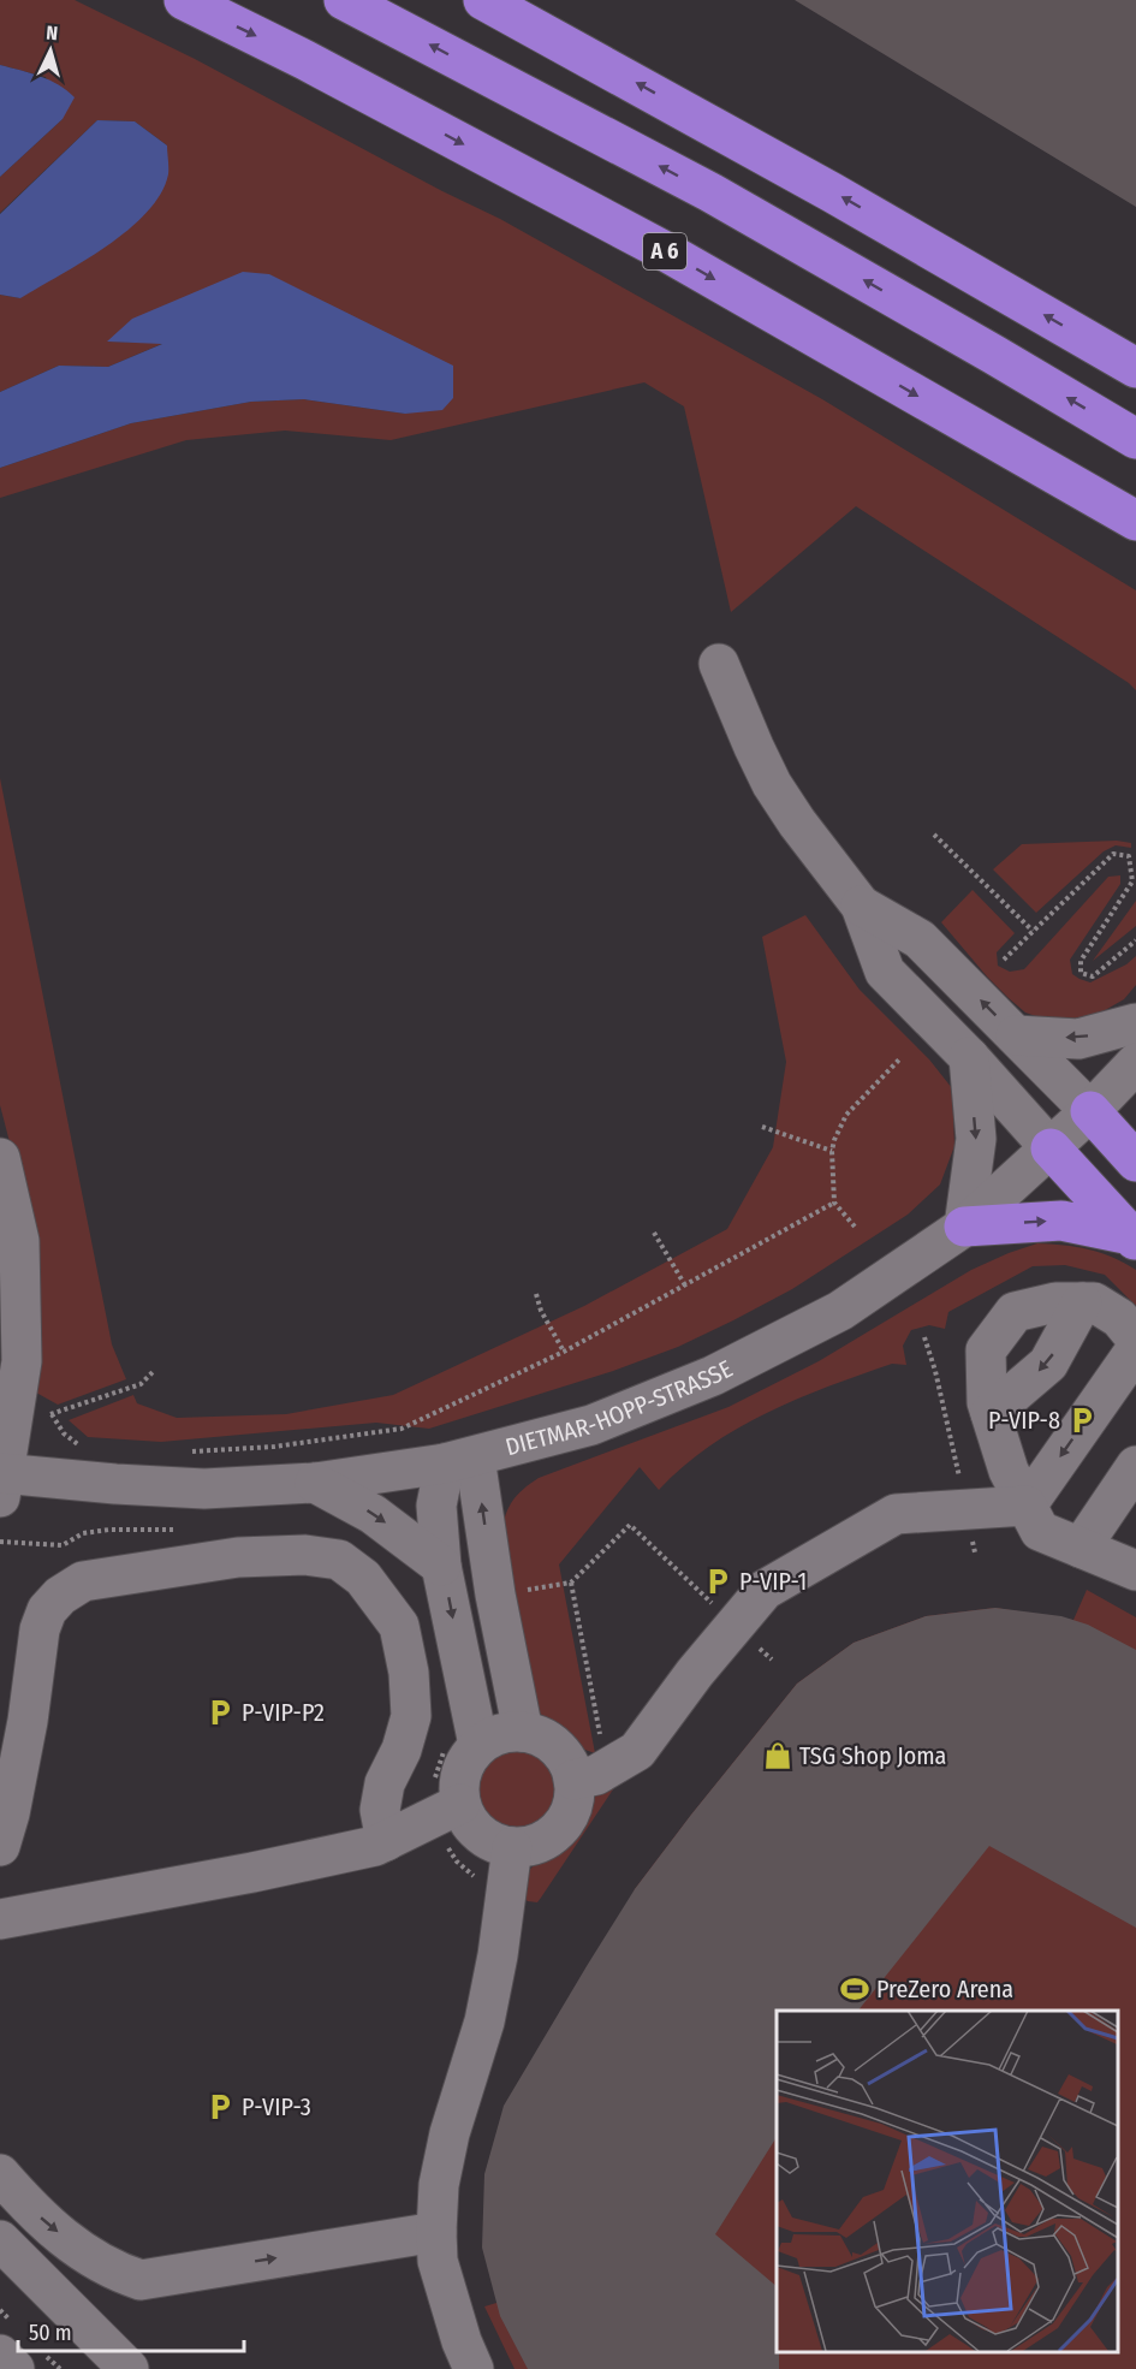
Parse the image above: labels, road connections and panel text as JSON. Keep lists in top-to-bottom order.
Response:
{
  "streets": {
    "highway": ["A 6"],
    "street": ["DIETMAR-HOPP-STRASSE"]
  },
  "places": {
    "parking": [
      "P-VIP-8",
      "P-VIP-1",
      "P-VIP-P2",
      "P-VIP-3"
    ],
    "shop": ["TSG Shop Joma"],
    "sports": ["PreZero Arena"]
  },
  "scale_bar": "50 m",
  "north": "top"
}
